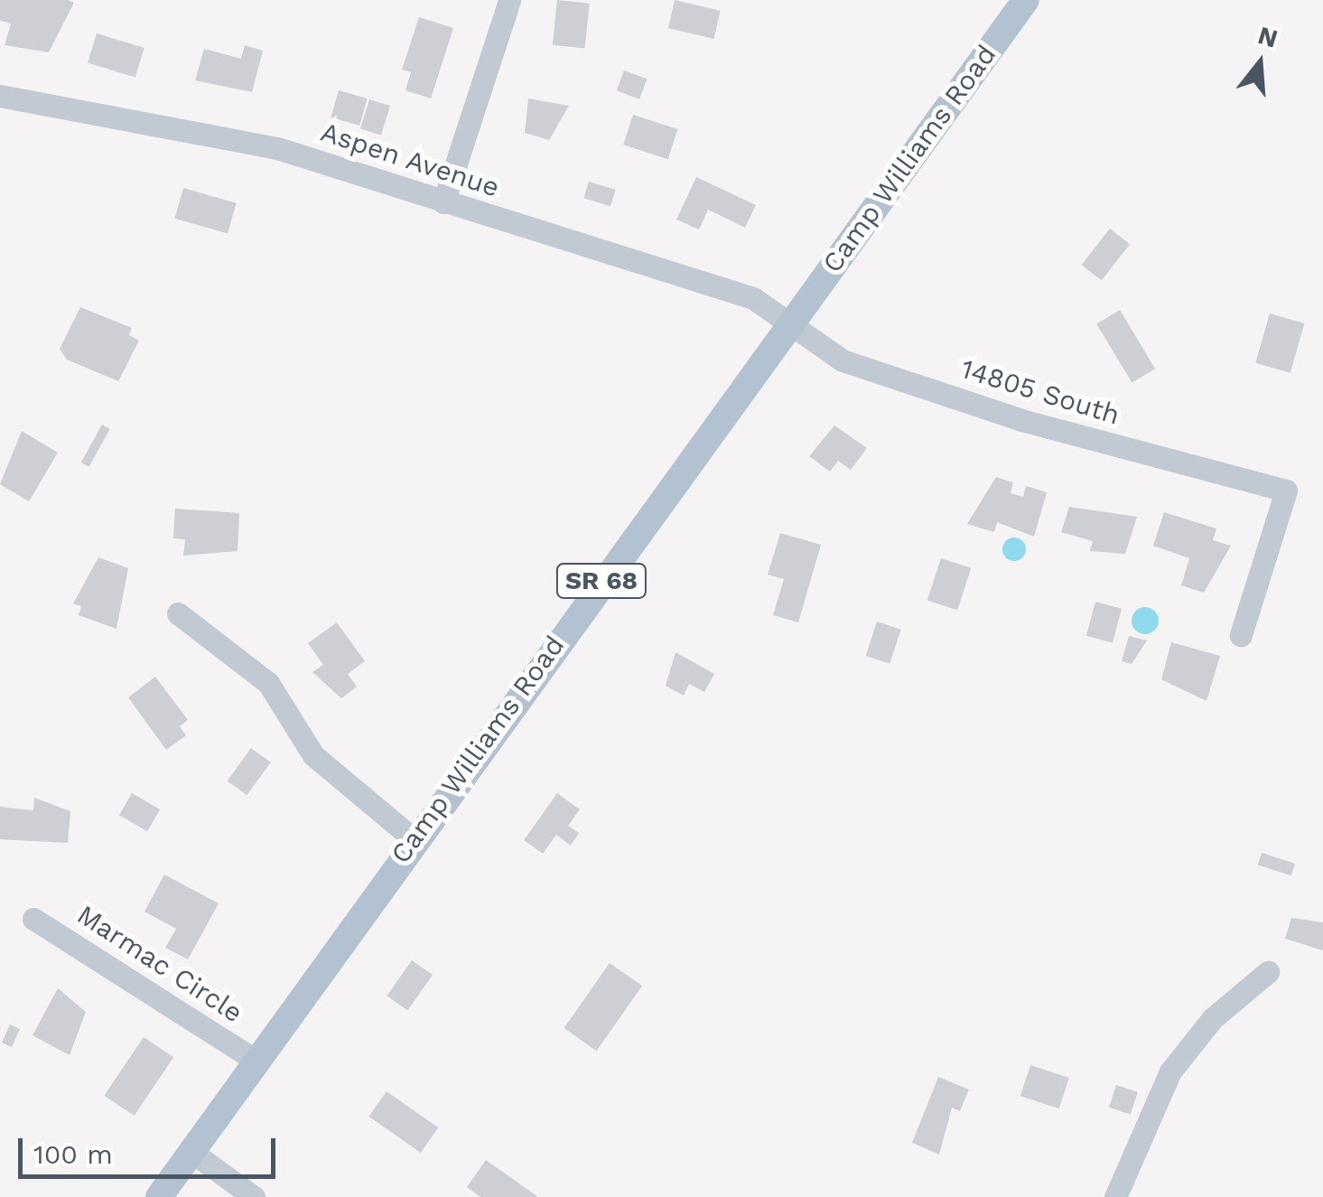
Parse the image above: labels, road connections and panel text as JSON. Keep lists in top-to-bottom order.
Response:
{
  "streets": {
    "main road": ["Camp Williams Road", "SR 68"],
    "street": ["Aspen Avenue", "14805 South", "Marmac Circle"]
  },
  "crossings": [
    ["Camp Williams Road", "Aspen Avenue"],
    ["Camp Williams Road", "14805 South"],
    ["Camp Williams Road", "Marmac Circle"],
    ["Aspen Avenue", "14805 South"]
  ],
  "scale_bar": "100 m",
  "north": "top"
}
